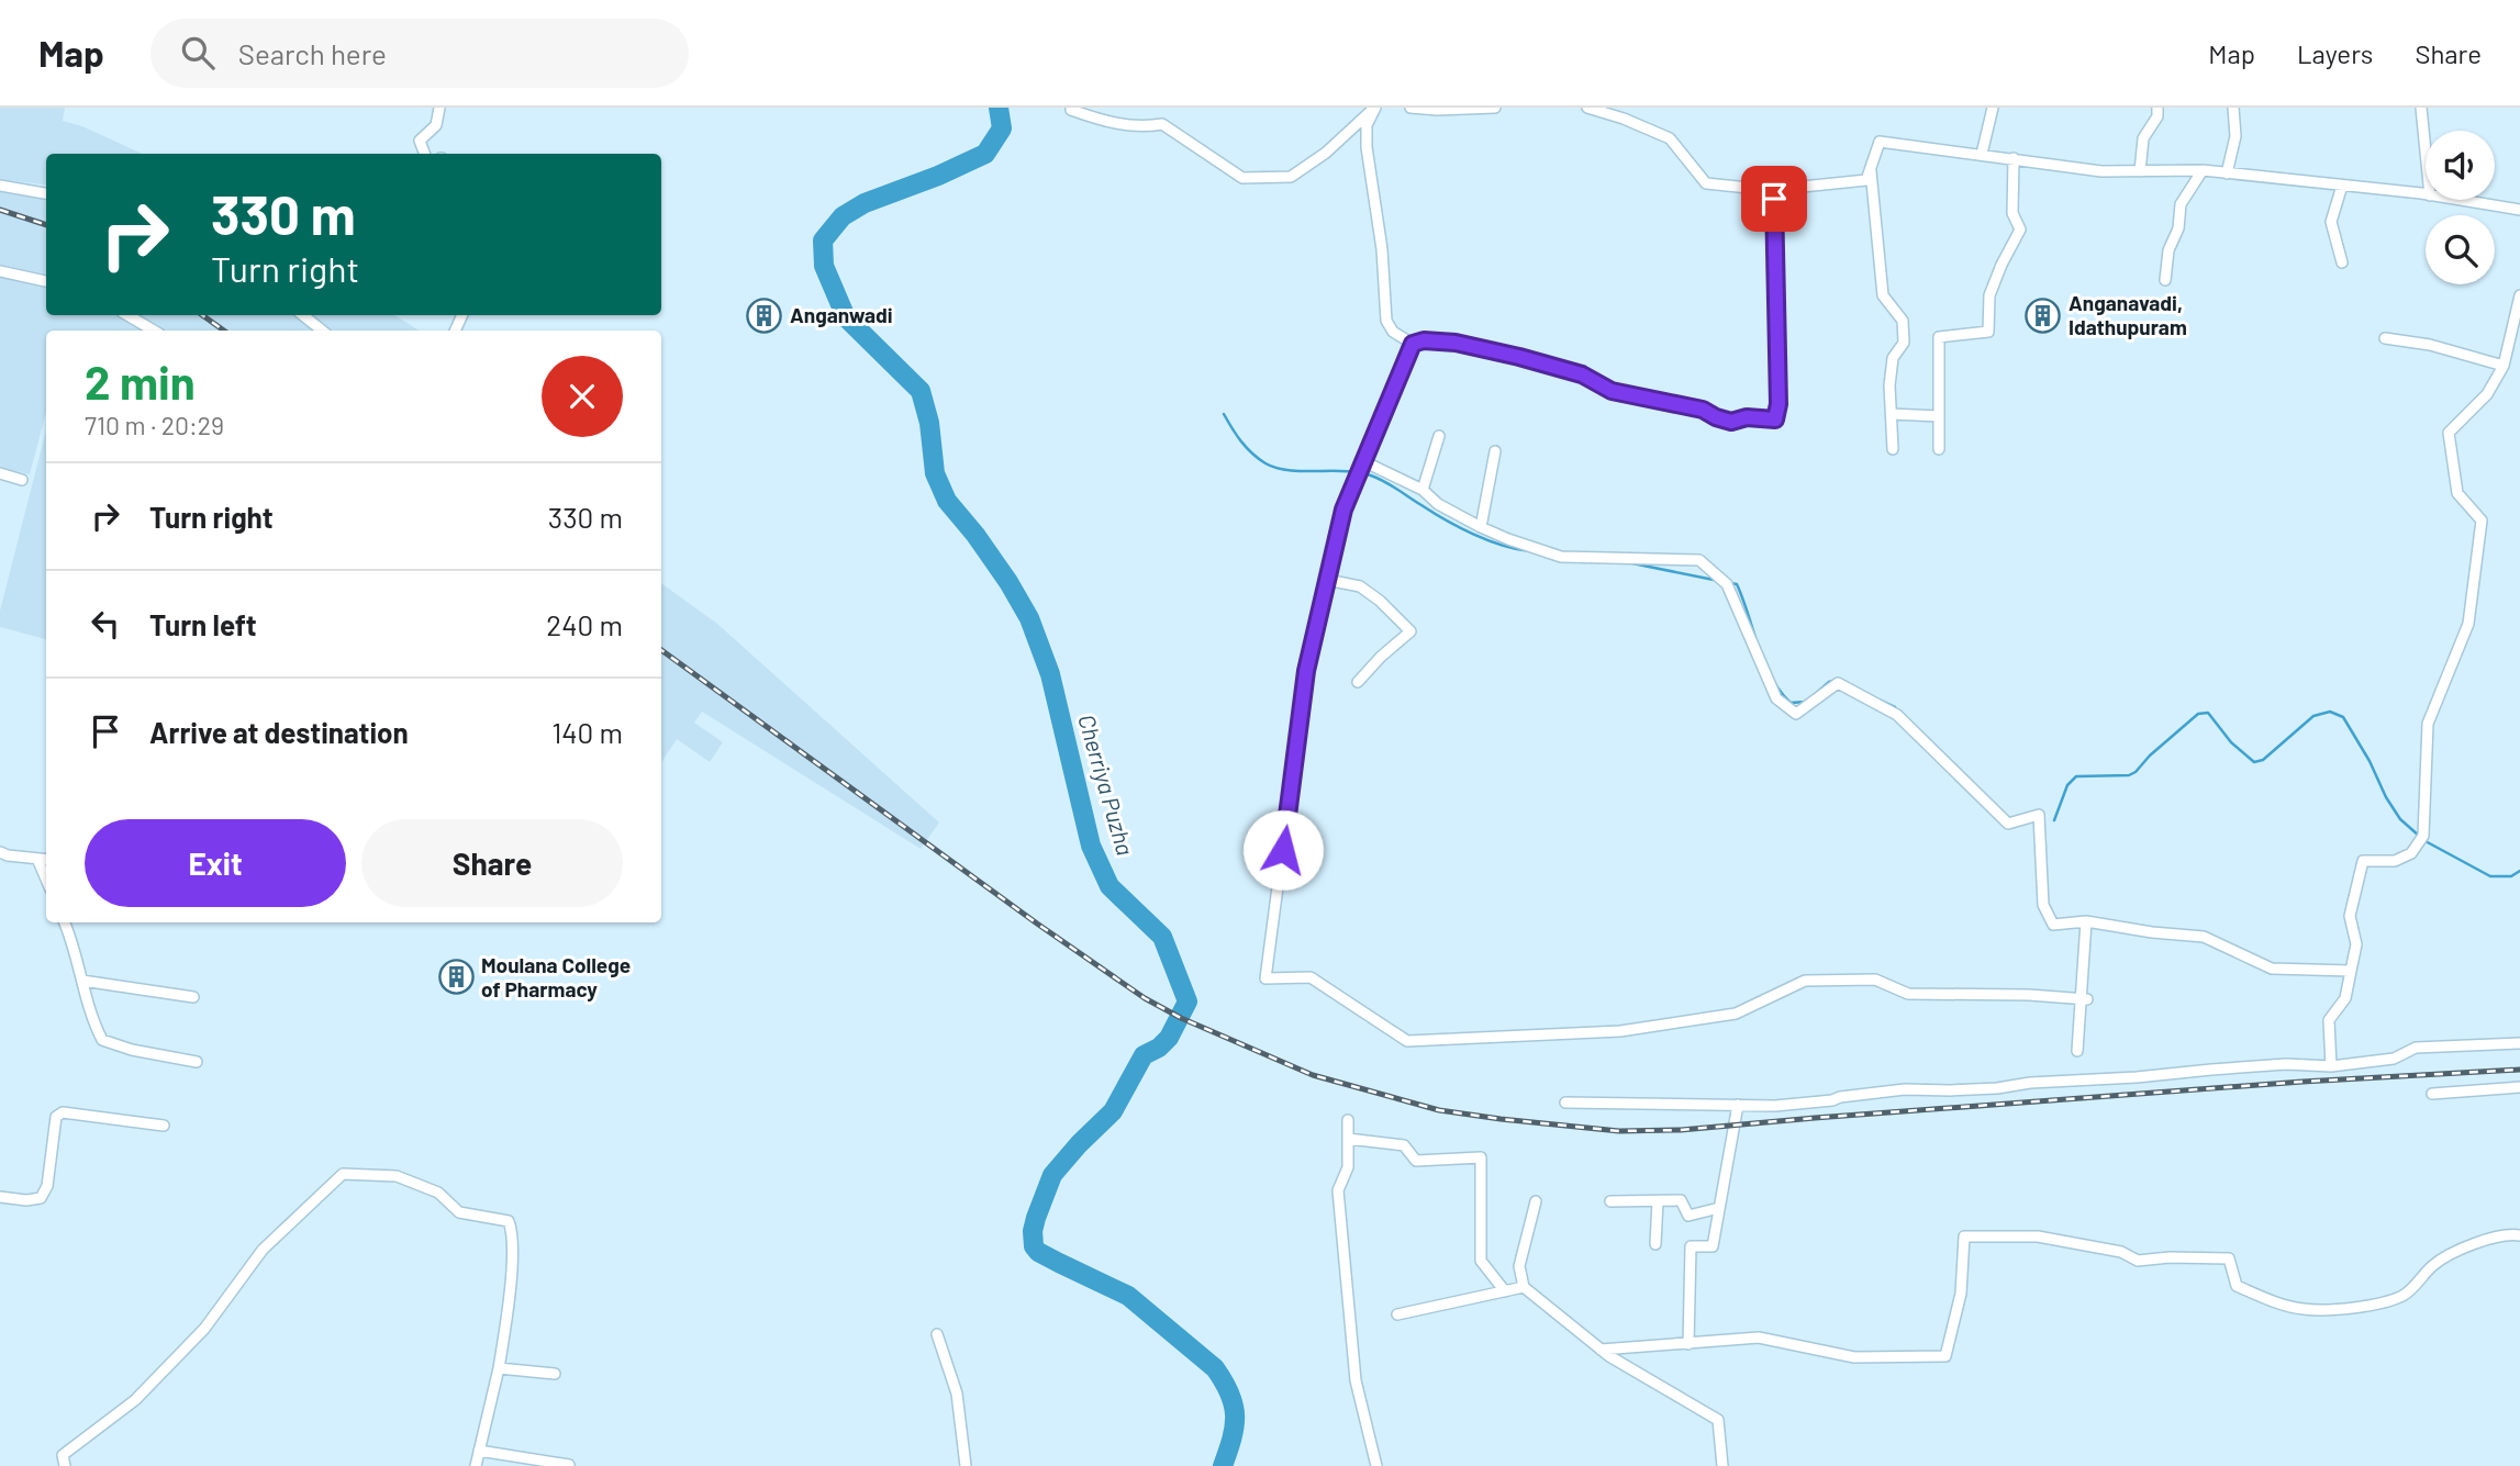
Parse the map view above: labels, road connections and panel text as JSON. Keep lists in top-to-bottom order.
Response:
{
  "water": ["Cherriya Puzha"],
  "places": {
    "building": ["Anganwadi", "Anganavadi, Idathupuram", "Moulana College of Pharmacy"]
  },
  "page": {
    "header": "Map",
    "search": "Search here",
    "nav": ["Map", "Layers", "Share"],
    "turn": ["330 m", "Turn right"],
    "heading": ["2 min", "710 m · 20:29"],
    "list": [
      {
        "name": "Turn right",
        "value": "330 m"
      },
      {
        "name": "Turn left",
        "value": "240 m"
      },
      {
        "name": "Arrive at destination",
        "value": "140 m"
      }
    ],
    "buttons": ["Exit", "Share"]
  }
}
